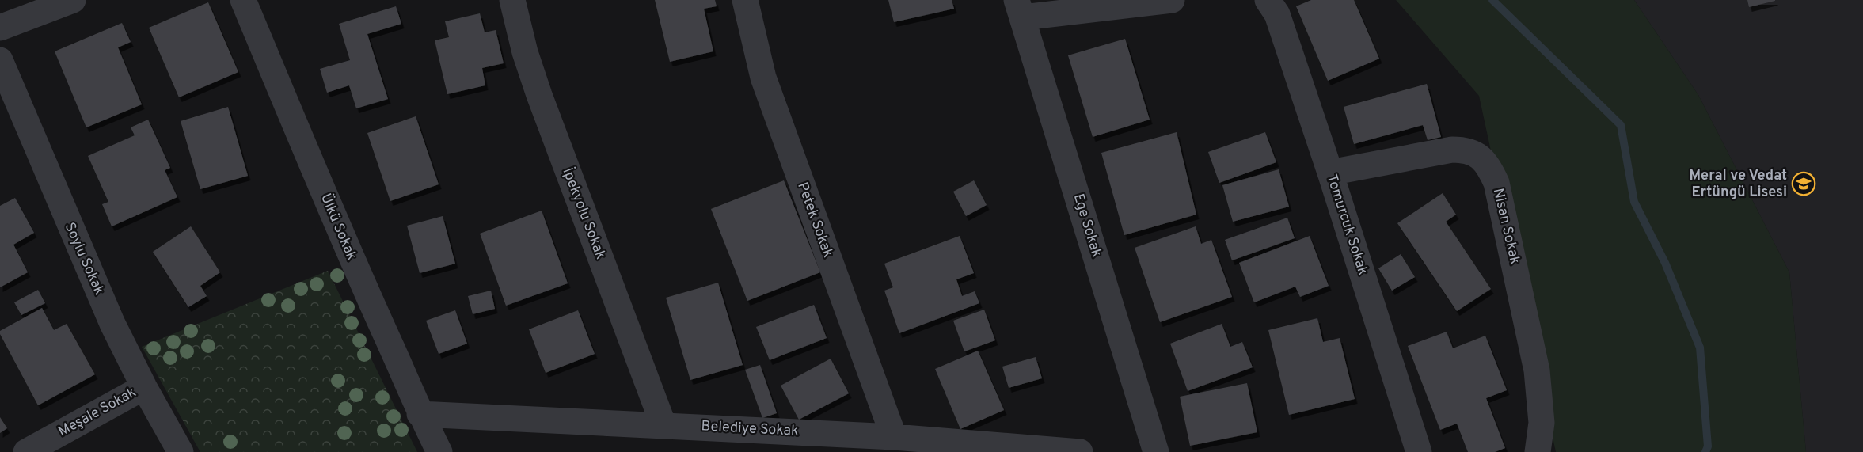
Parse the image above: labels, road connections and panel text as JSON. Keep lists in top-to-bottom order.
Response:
{
  "streets": {
    "street": [
      "İpekyolu Sokak",
      "Petek Sokak",
      "Tomurcuk Sokak",
      "Ege Sokak",
      "Nisan Sokak",
      "Ülkü Sokak",
      "Soylu Sokak",
      "Meşale Sokak",
      "Belediye Sokak"
    ]
  },
  "crossings": [
    ["İpekyolu Sokak", "Belediye Sokak"],
    ["Petek Sokak", "Belediye Sokak"],
    ["Tomurcuk Sokak", "Nisan Sokak"],
    ["Ülkü Sokak", "Belediye Sokak"],
    ["Soylu Sokak", "Meşale Sokak"]
  ],
  "places": {
    "school or university": ["Meral ve Vedat Ertüngü Lisesi"]
  }
}
